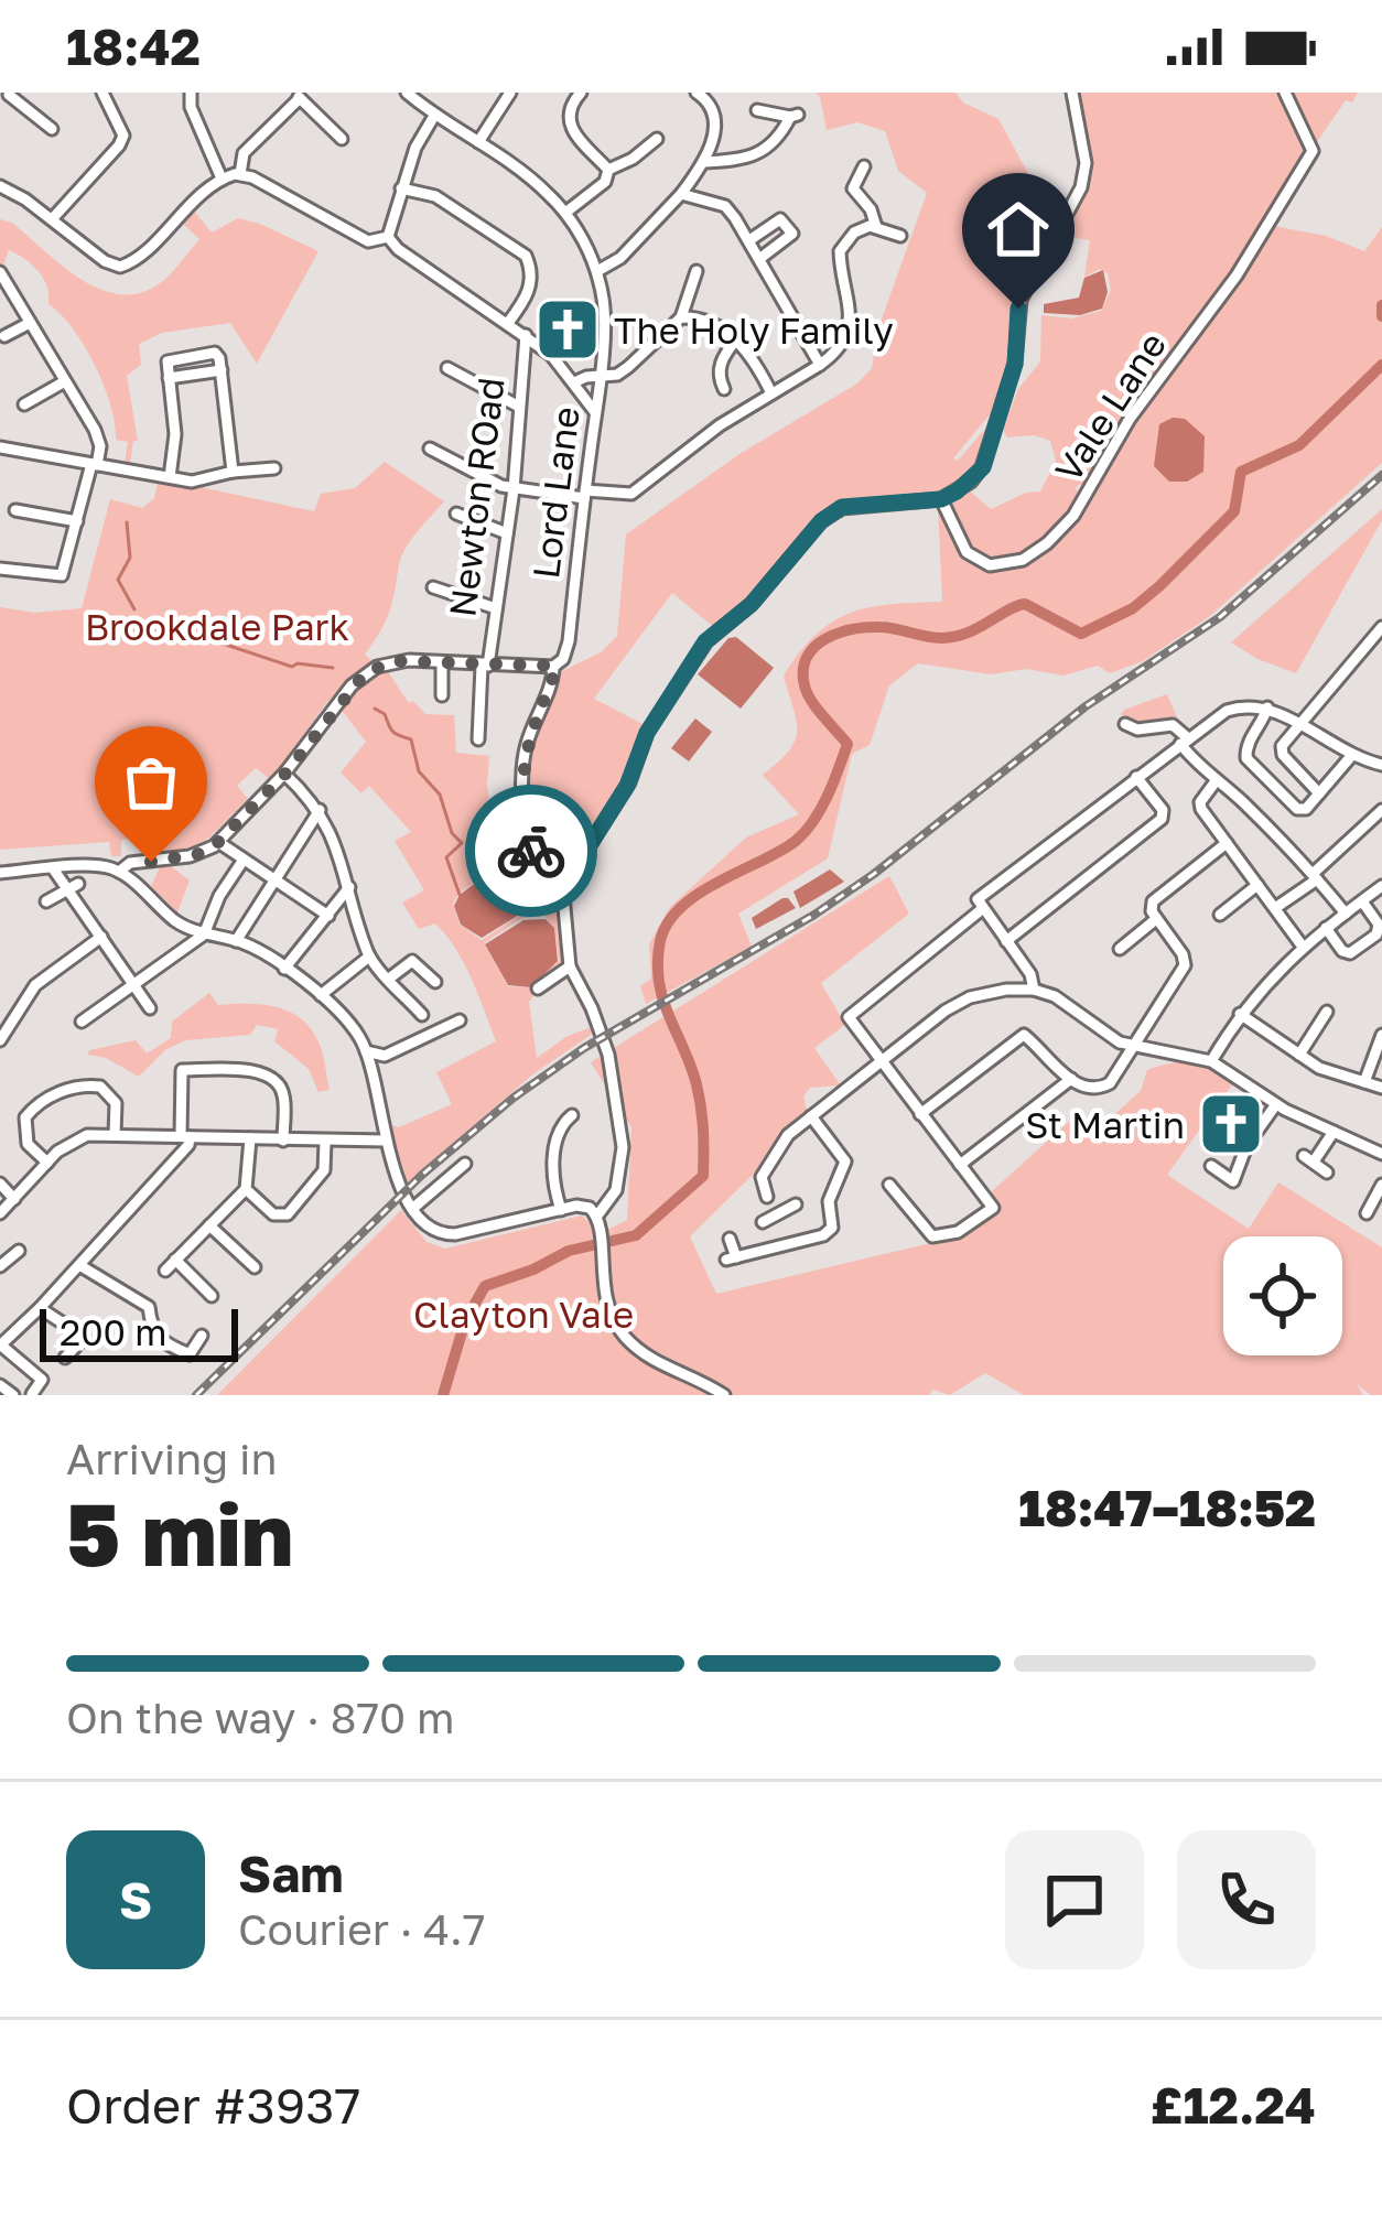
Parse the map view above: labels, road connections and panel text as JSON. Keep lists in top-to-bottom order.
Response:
{
  "streets": {
    "street": ["Vale Lane", "Lord Lane", "Newton ROad"]
  },
  "parks": ["Brookdale Park", "Clayton Vale"],
  "places": {
    "church": ["The Holy Family", "St Martin"]
  },
  "scale_bar": "200 m",
  "page": {
    "status": "18:42",
    "scale": "200 m",
    "heading": ["5 min", "Arriving in", "18:47–18:52"],
    "panel": [
      "Sam",
      "Courier · 4.7",
      "Order #3937",
      "£12.24"
    ],
    "bar": "On the way · 870 m",
    "round": "S"
  }
}
